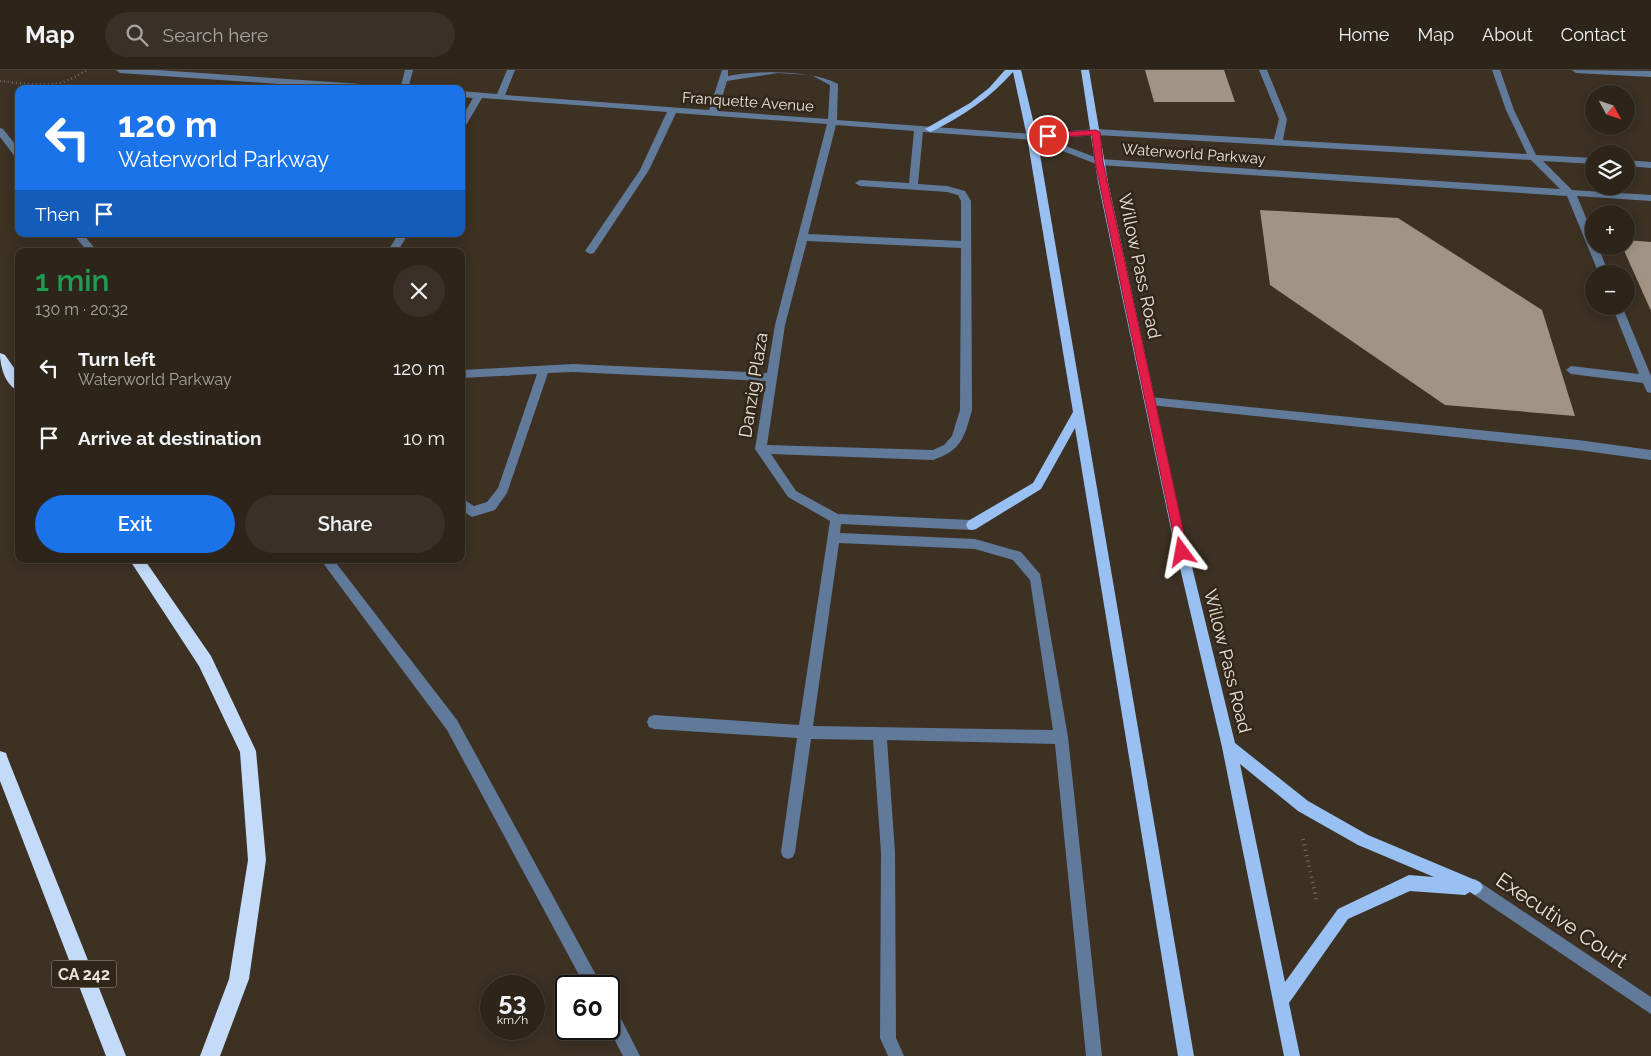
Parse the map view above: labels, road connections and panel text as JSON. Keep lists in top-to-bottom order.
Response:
{
  "streets": {
    "highway": ["CA 242"],
    "main road": ["Willow Pass Road"],
    "street": [
      "Franquette Avenue",
      "Waterworld Parkway",
      "Danzig Plaza",
      "Executive Court"
    ]
  },
  "crossings": [
    ["Franquette Avenue", "Waterworld Parkway"],
    ["Franquette Avenue", "Danzig Plaza"],
    ["Waterworld Parkway", "Willow Pass Road"]
  ],
  "north": "bottom right",
  "page": {
    "header": "Map",
    "search": "Search here",
    "nav": [
      "Home",
      "Map",
      "About",
      "Contact"
    ],
    "map_buttons": ["+", "−"],
    "turn": ["120 m", "Waterworld Parkway"],
    "then": "Then",
    "heading": ["1 min", "130 m · 20:32"],
    "list": [
      {
        "name": "Turn left",
        "note": "Waterworld Parkway",
        "value": "120 m"
      },
      {
        "name": "Arrive at destination",
        "value": "10 m"
      }
    ],
    "buttons": ["Exit", "Share"],
    "speed": "53 km/h",
    "limit": "60"
  }
}
